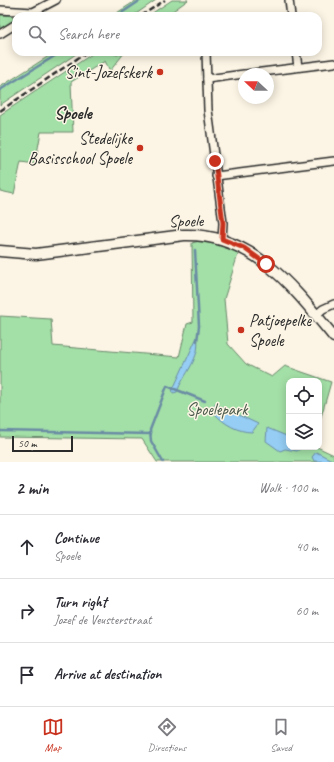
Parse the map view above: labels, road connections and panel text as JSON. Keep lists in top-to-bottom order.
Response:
{
  "streets": {
    "street": ["Spoele"]
  },
  "districts": ["Spoele"],
  "parks": ["Spoelepark"],
  "places": ["Sint-Jozefskerk", "Stedelijke Basisschool Spoele", "Patjoepelke Spoele"],
  "scale_bar": "50 m",
  "north": "left",
  "page": {
    "search": "Search here",
    "scale": "50 m",
    "heading": ["2 min", "Walk · 100 m"],
    "list": [
      ["Continue", "Spoele", "40 m"],
      ["Turn right", "Jozef de Veusterstraat", "60 m"],
      "Arrive at destination"
    ],
    "nav": ["Map", "Directions", "Saved"]
  }
}
